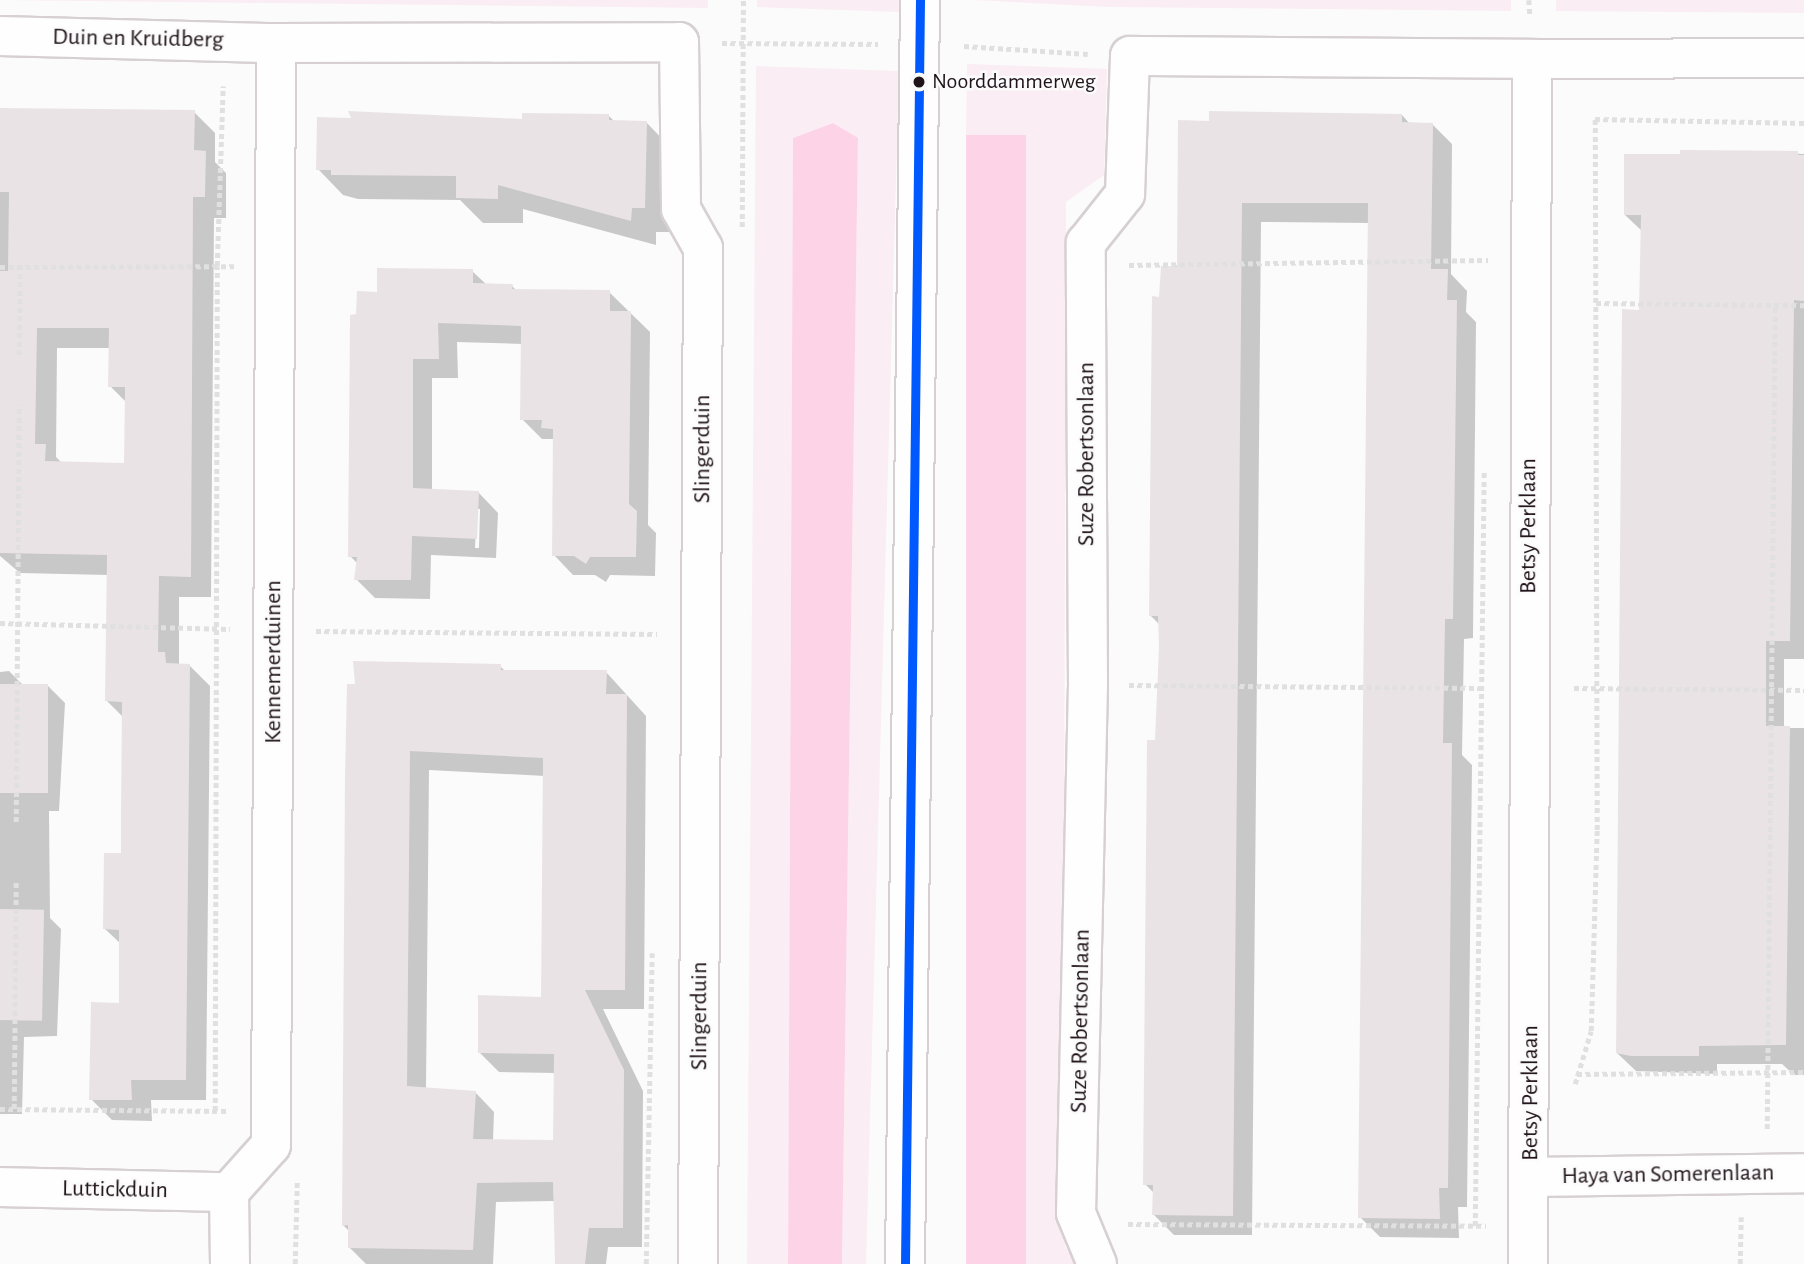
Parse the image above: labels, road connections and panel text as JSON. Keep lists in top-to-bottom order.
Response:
{
  "streets": {
    "street": [
      "Duin en Kruidberg",
      "Slingerduin",
      "Suze Robertsonlaan",
      "Betsy Perklaan",
      "Kennemerduinen",
      "Haya van Somerenlaan",
      "Luttickduin"
    ]
  },
  "crossings": [
    ["Duin en Kruidberg", "Slingerduin"],
    ["Duin en Kruidberg", "Kennemerduinen"],
    ["Slingerduin", "Kennemerduinen"],
    ["Betsy Perklaan", "Haya van Somerenlaan"]
  ],
  "places": ["Noorddammerweg"]
}
